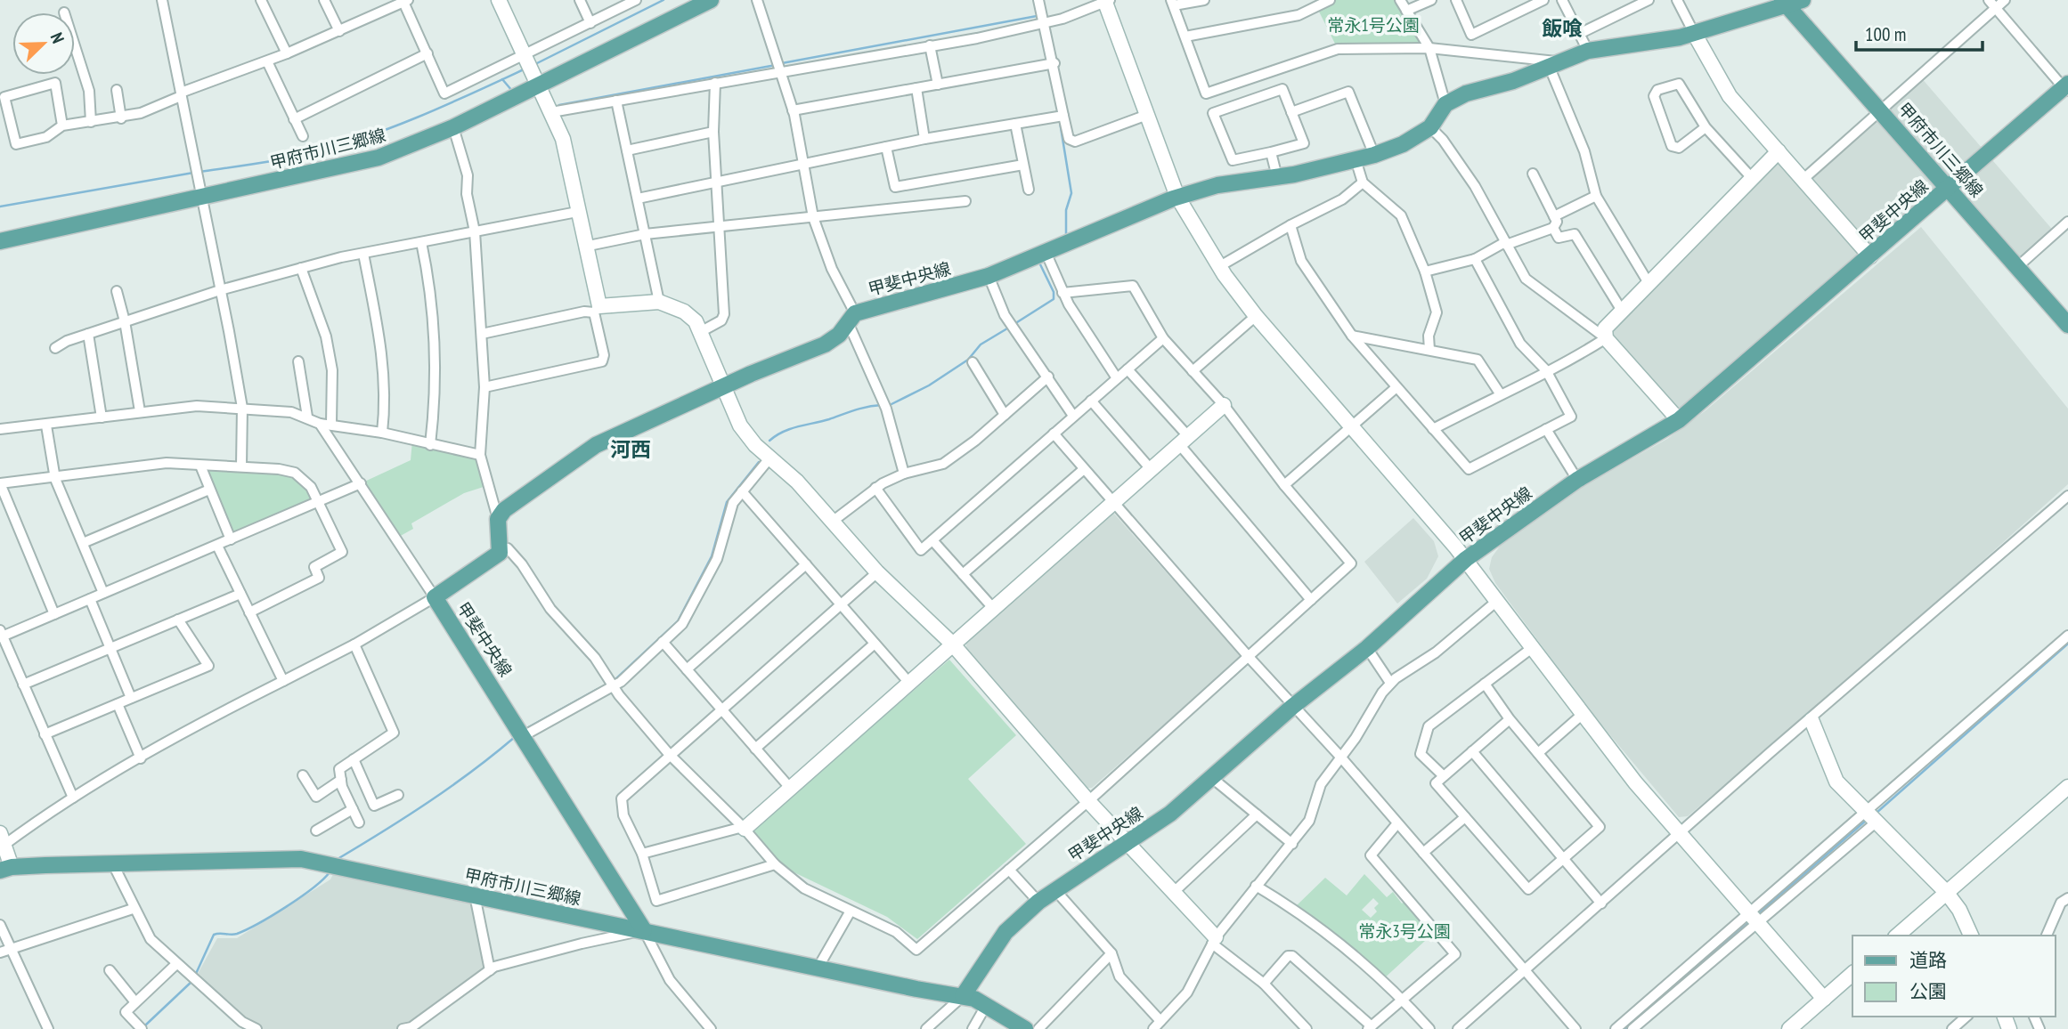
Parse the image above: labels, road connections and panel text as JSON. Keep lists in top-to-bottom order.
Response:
{
  "streets": {
    "main road": ["甲府市川三郷線", "甲斐中央線"]
  },
  "crossings": [
    ["甲府市川三郷線", "甲斐中央線"]
  ],
  "districts": ["飯喰", "河西"],
  "parks": ["常永1号公園", "常永3号公園"],
  "legend": ["道路", "公園"],
  "scale_bar": "100 m",
  "north": "top right"
}
